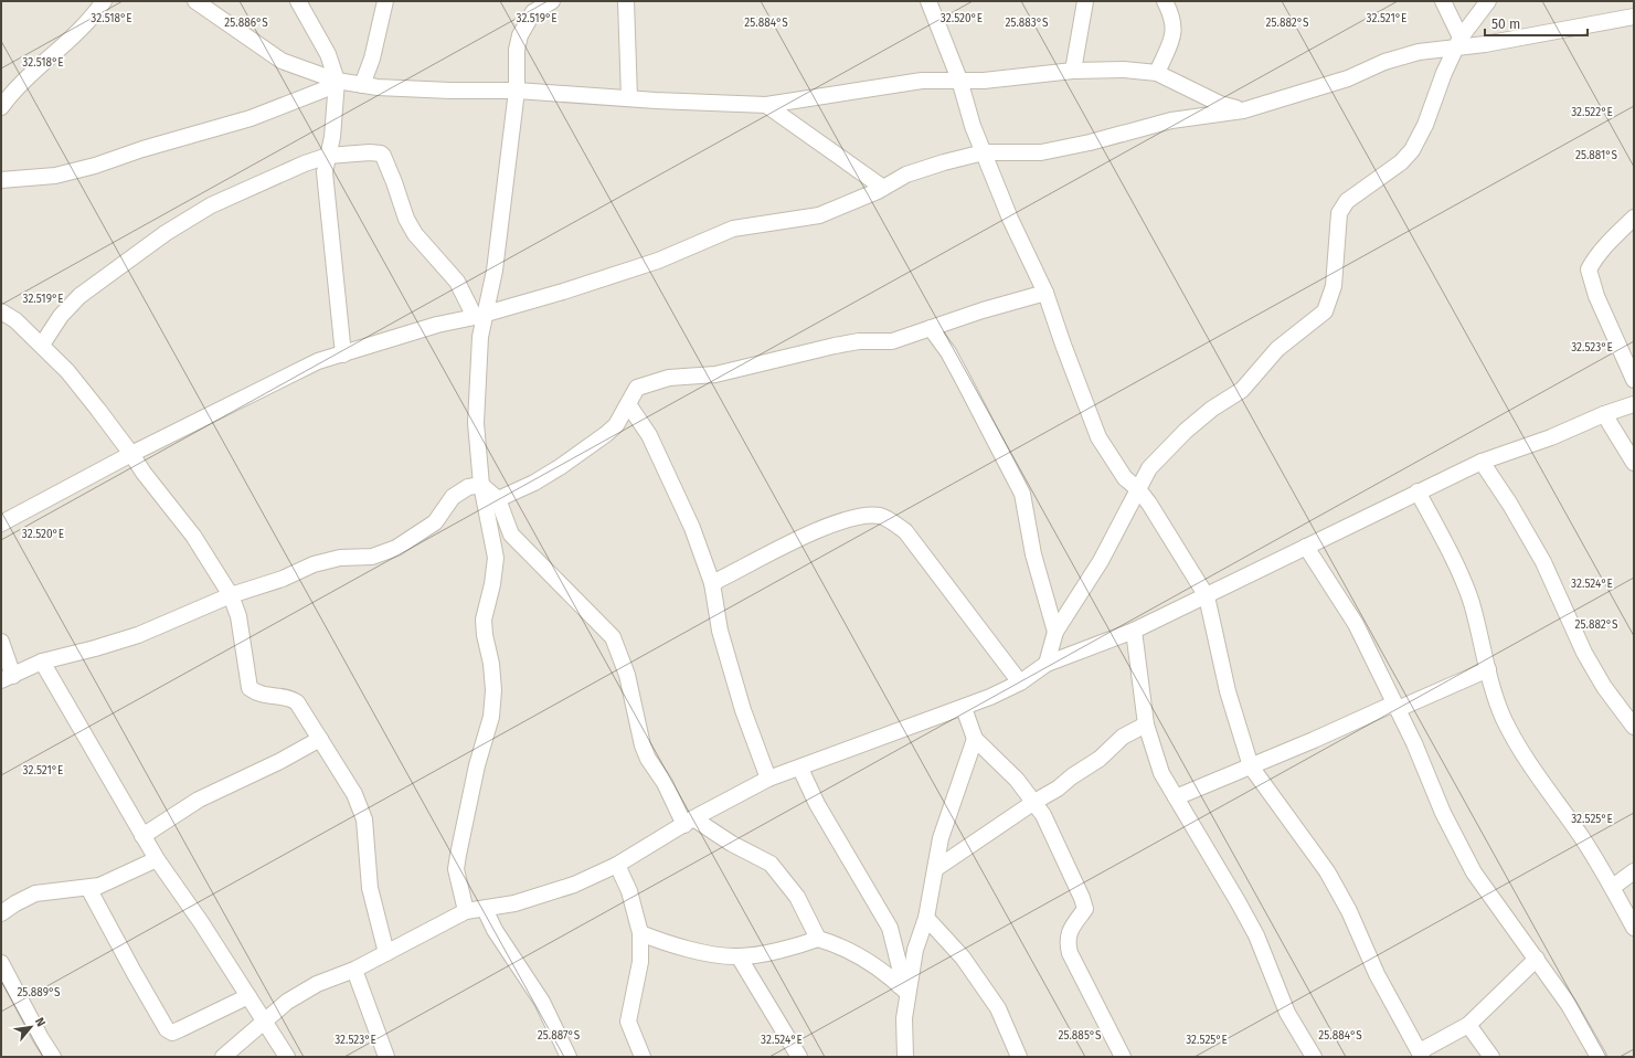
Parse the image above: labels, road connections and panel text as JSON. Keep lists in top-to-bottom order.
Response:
{
  "scale_bar": "50 m",
  "north": "top right",
  "coordinates": [
    "32.518°E",
    "32.519°E",
    "32.520°E",
    "32.521°E",
    "25.886°S",
    "25.884°S",
    "25.883°S",
    "25.882°S",
    "32.522°E",
    "25.881°S",
    "32.523°E",
    "32.524°E",
    "32.525°E",
    "25.889°S",
    "25.887°S",
    "25.885°S"
  ]
}
